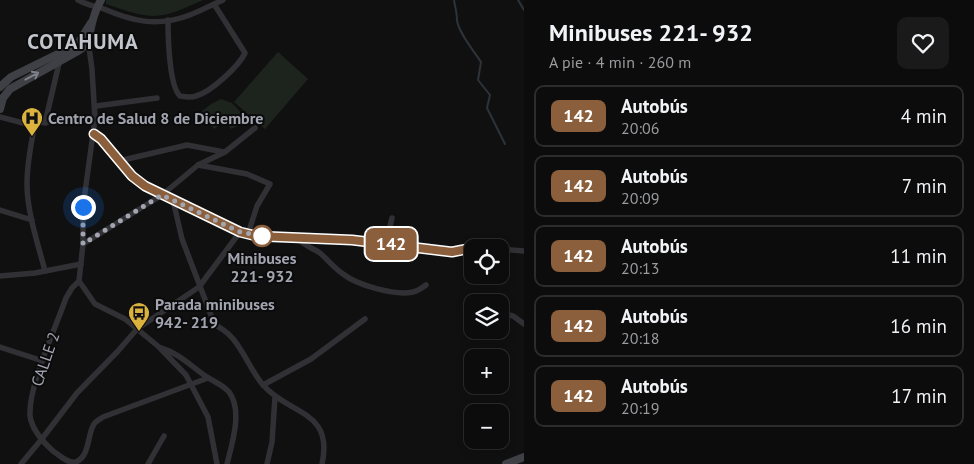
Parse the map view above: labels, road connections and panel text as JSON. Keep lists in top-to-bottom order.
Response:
{
  "streets": {
    "street": ["CALLE 2"]
  },
  "districts": ["COTAHUMA"],
  "places": {
    "hospital": ["Centro de Salud 8 de Diciembre"],
    "other": ["Minibuses 221- 932"],
    "bus stop": ["Parada minibuses 942- 219"]
  },
  "lines": ["bus line 142"],
  "page": {
    "on_map": "142",
    "heading": ["Minibuses 221- 932", "A pie · 4 min · 260 m"],
    "list": [
      {
        "mark": "142",
        "name": "Autobús",
        "note": "20:06",
        "value": "4 min"
      },
      {
        "mark": "142",
        "name": "Autobús",
        "note": "20:09",
        "value": "7 min"
      },
      {
        "mark": "142",
        "name": "Autobús",
        "note": "20:13",
        "value": "11 min"
      },
      {
        "mark": "142",
        "name": "Autobús",
        "note": "20:18",
        "value": "16 min"
      },
      {
        "mark": "142",
        "name": "Autobús",
        "note": "20:19",
        "value": "17 min"
      }
    ],
    "map_buttons": ["+", "−"]
  }
}
